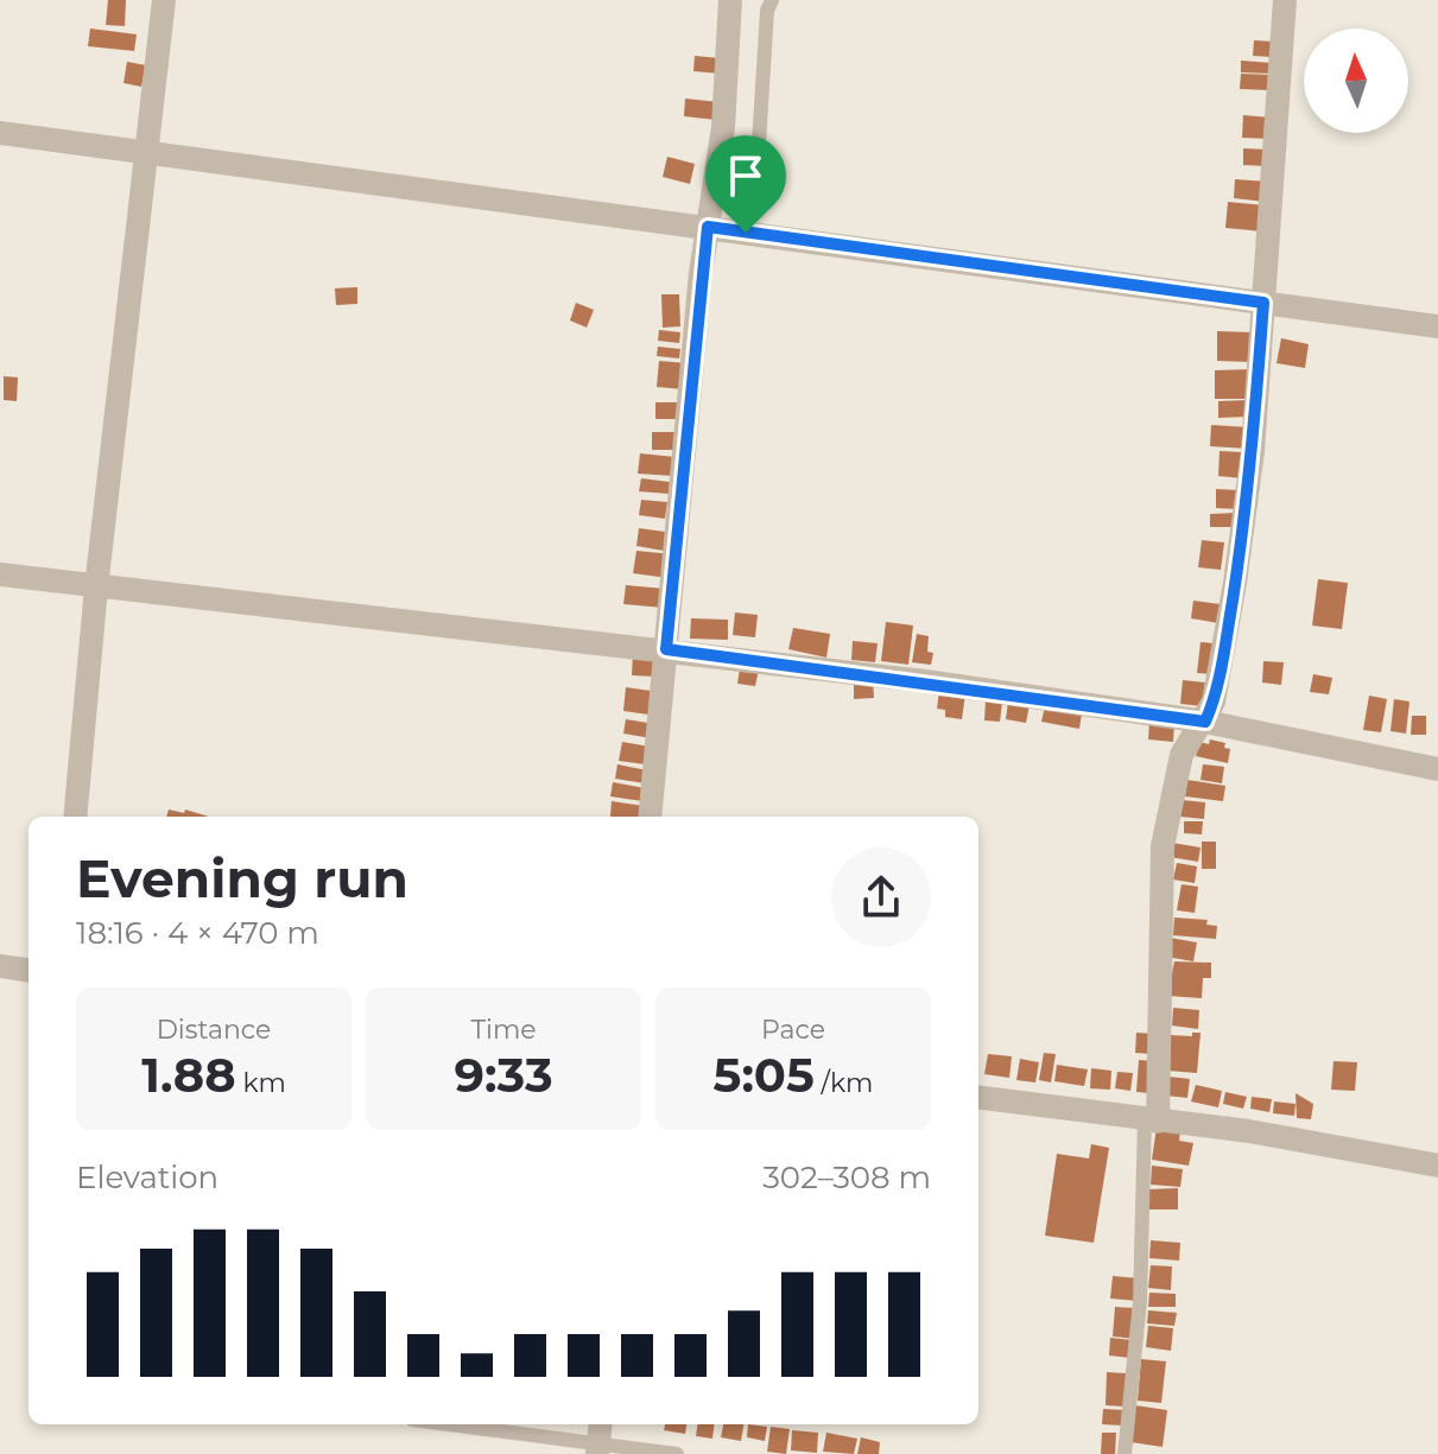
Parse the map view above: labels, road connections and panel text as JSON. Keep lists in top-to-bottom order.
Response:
{
  "north": "top",
  "page": {
    "heading": ["Evening run", "18:16 · 4 × 470 m"],
    "stats": [
      ["Distance", "1.88 km"],
      ["Time", "9:33"],
      ["Pace", "5:05 /km"]
    ],
    "chart": ["Elevation", "302–308 m"]
  }
}
